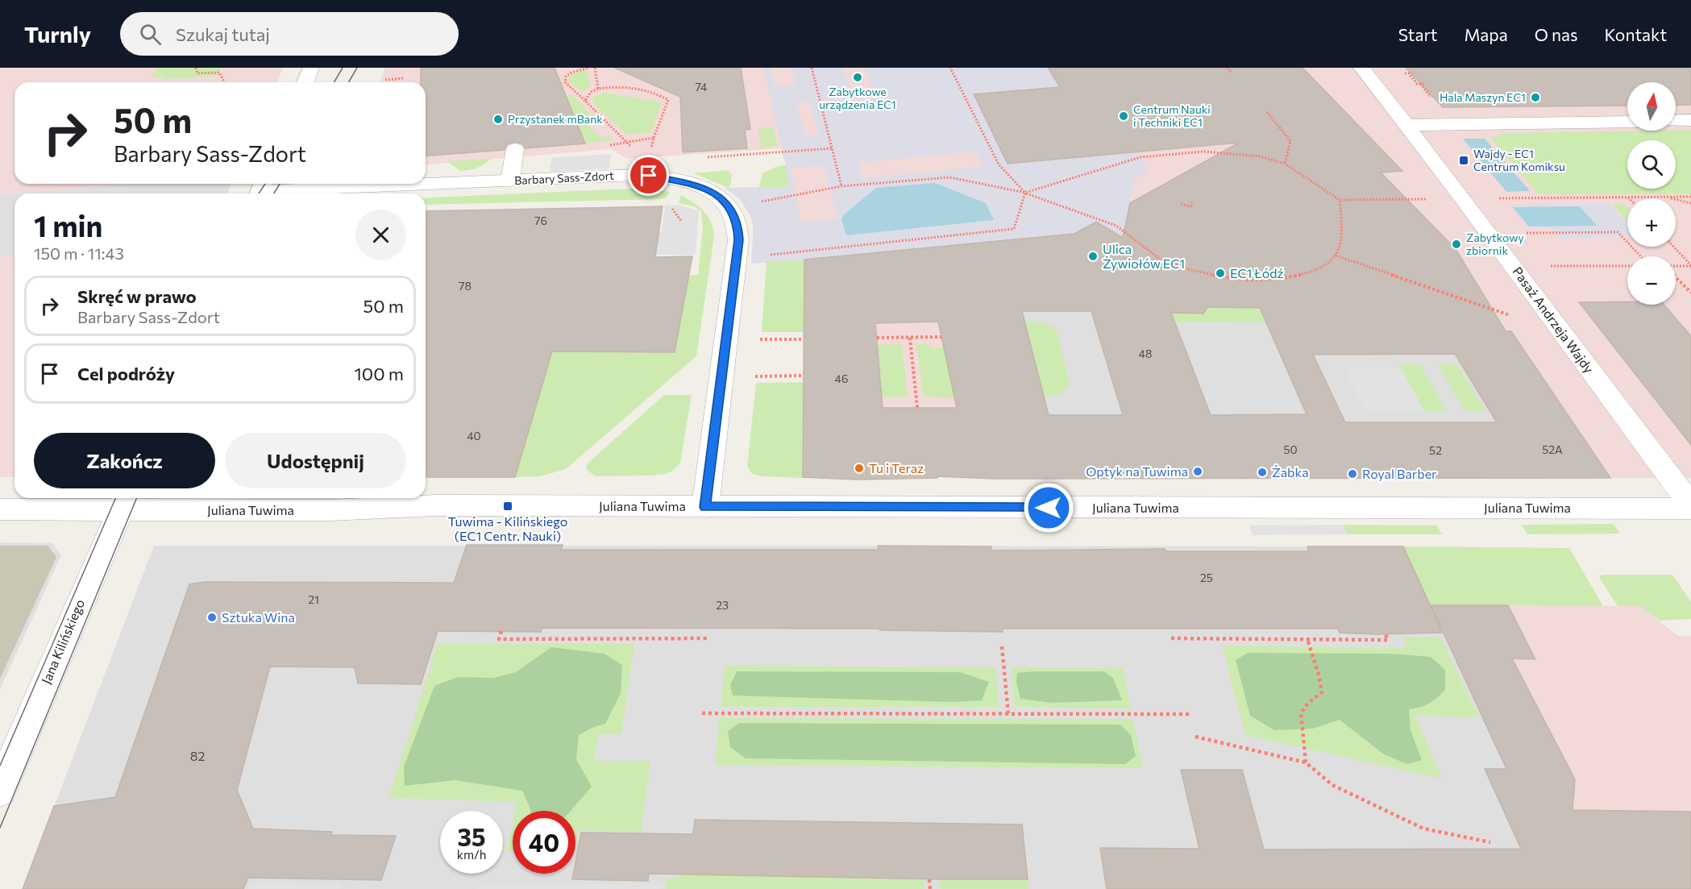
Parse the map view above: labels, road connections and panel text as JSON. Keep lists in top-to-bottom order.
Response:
{
  "streets": {
    "street": [
      "Barbary Sass-Zdort",
      "Pasaż Andrzeja Wajdy",
      "Juliana Tuwima",
      "Jana Kilińskiego"
    ]
  },
  "crossings": [
    ["Pasaż Andrzeja Wajdy", "Juliana Tuwima"],
    ["Juliana Tuwima", "Jana Kilińskiego"]
  ],
  "places": {
    "other": [
      "Zabytkowe urządzenia EC1",
      "Hala Maszyn EC1",
      "Centrum Nauki i Techniki EC1",
      "Przystanek mBank",
      "Zabytkowy zbiornik",
      "Ulica Żywiołów EC1",
      "EC1 Łódź",
      "Tu i Teraz",
      "Optyk na Tuwima",
      "Żabka",
      "Royal Barber",
      "Sztuka Wina"
    ],
    "transit": ["Wajdy - EC1 Centrum Komiksu", "Tuwima - Kilińskiego (EC1 Centr. Nauki)"]
  },
  "house_numbers": [
    "74",
    "76",
    "78",
    "48",
    "46",
    "40",
    "50",
    "52A",
    "52",
    "25",
    "21",
    "23",
    "82"
  ],
  "north": "top",
  "page": {
    "header": "Turnly",
    "search": "Szukaj tutaj",
    "nav": [
      "Start",
      "Mapa",
      "O nas",
      "Kontakt"
    ],
    "map_buttons": ["+", "−"],
    "turn": ["50 m", "Barbary Sass-Zdort"],
    "heading": ["1 min", "150 m · 11:43"],
    "list": [
      {
        "name": "Skręć w prawo",
        "note": "Barbary Sass-Zdort",
        "value": "50 m"
      },
      {
        "name": "Cel podróży",
        "value": "100 m"
      }
    ],
    "buttons": ["Zakończ", "Udostępnij"],
    "speed": "35 km/h",
    "limit": "40"
  }
}
